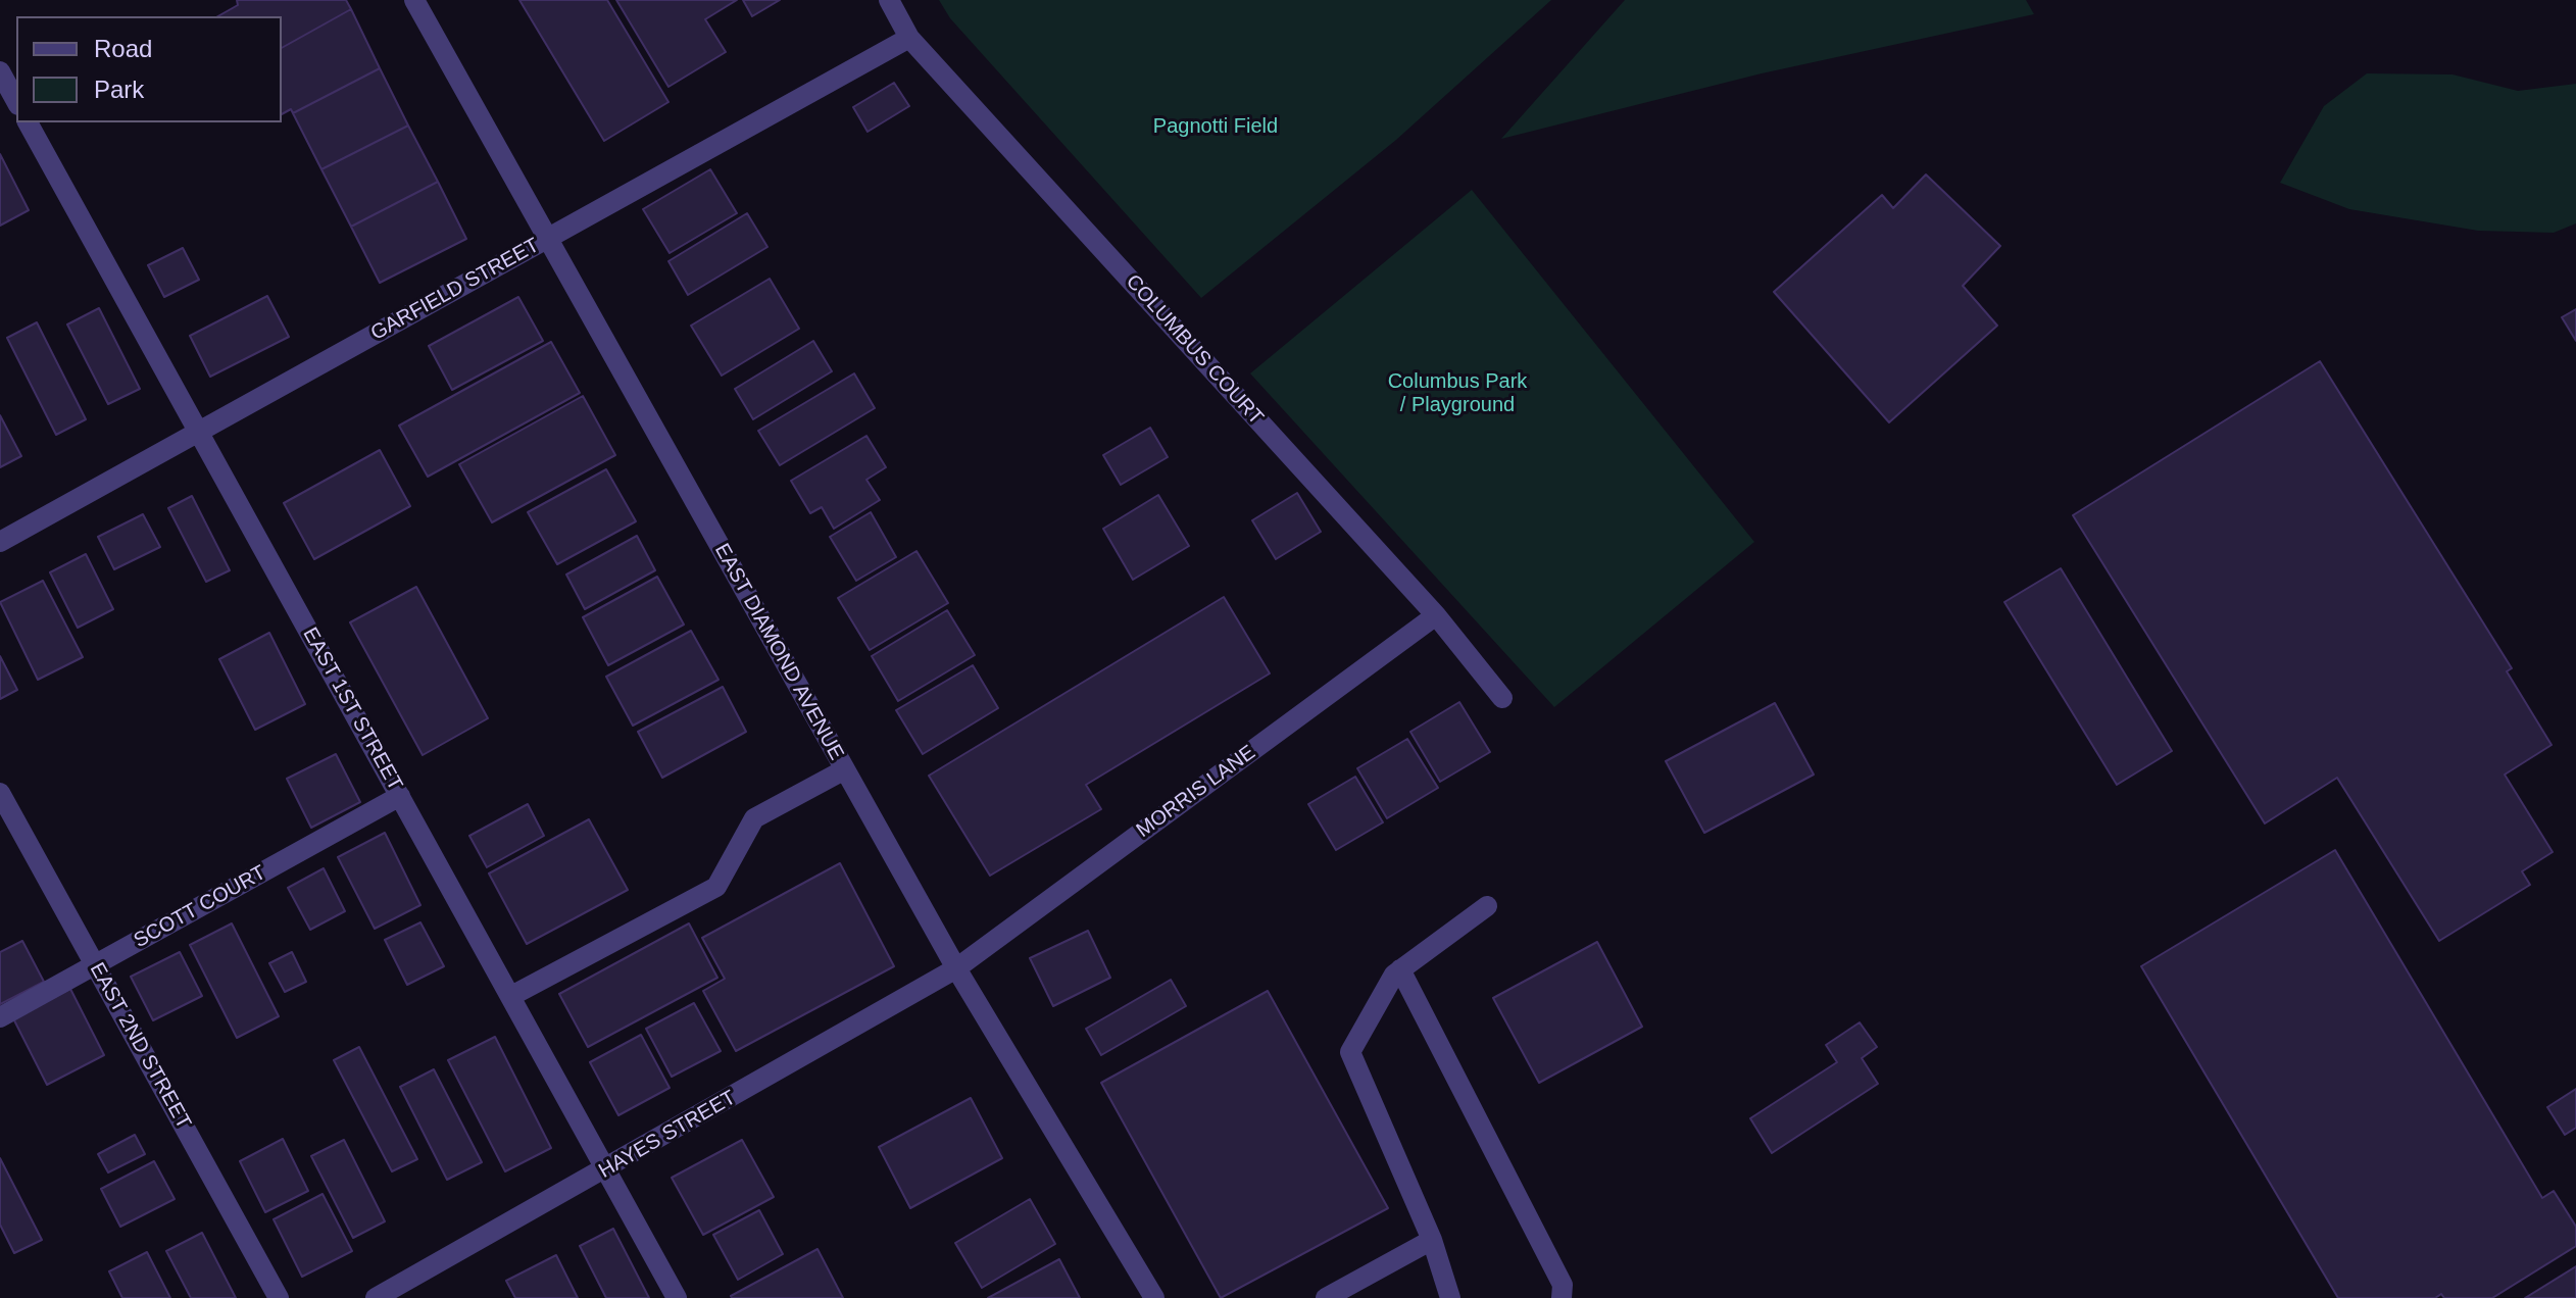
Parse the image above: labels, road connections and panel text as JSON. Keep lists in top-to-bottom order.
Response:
{
  "streets": {
    "street": [
      "GARFIELD STREET",
      "COLUMBUS COURT",
      "EAST DIAMOND AVENUE",
      "EAST 1ST STREET",
      "MORRIS LANE",
      "SCOTT COURT",
      "EAST 2ND STREET",
      "HAYES STREET"
    ]
  },
  "crossings": [
    ["GARFIELD STREET", "COLUMBUS COURT"],
    ["GARFIELD STREET", "EAST DIAMOND AVENUE"],
    ["GARFIELD STREET", "EAST 1ST STREET"],
    ["COLUMBUS COURT", "MORRIS LANE"],
    ["EAST DIAMOND AVENUE", "MORRIS LANE"],
    ["EAST DIAMOND AVENUE", "HAYES STREET"],
    ["EAST 1ST STREET", "SCOTT COURT"],
    ["EAST 1ST STREET", "HAYES STREET"],
    ["MORRIS LANE", "HAYES STREET"],
    ["SCOTT COURT", "EAST 2ND STREET"]
  ],
  "parks": ["Pagnotti Field", "Columbus Park / Playground"],
  "legend": ["Road", "Park"]
}
